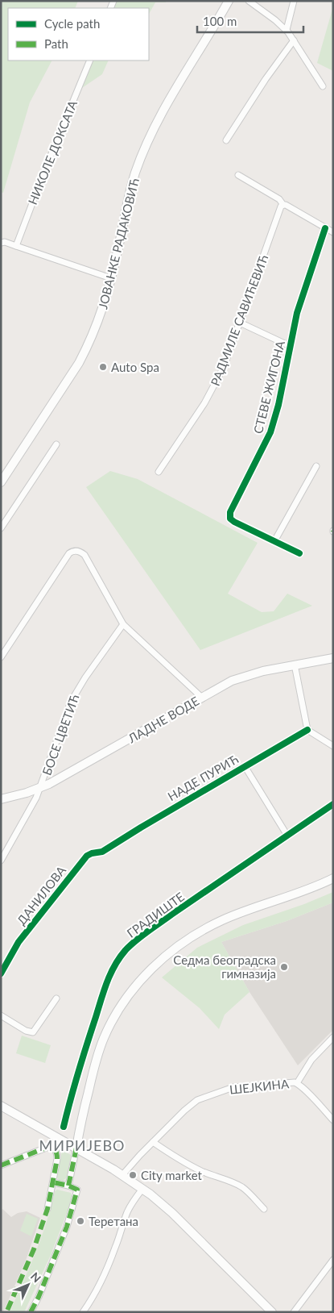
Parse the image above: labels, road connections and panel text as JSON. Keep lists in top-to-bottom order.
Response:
{
  "streets": {
    "main road": ["ЈОВАНКЕ РАДАКОВИЋ", "ЛАДНЕ ВОДЕ"],
    "street": [
      "НИКОЛЕ ДОКСАТА",
      "РАДМИЛЕ САВИЋЕВИЋ",
      "СТЕВЕ ЖИГОНА",
      "БОСЕ ЦВЕТИЋ",
      "НАДЕ ПУРИЋ",
      "ДАНИЛОВА",
      "ГРАДИШТЕ",
      "ШЕЈКИНА"
    ]
  },
  "crossings": [
    ["РАДМИЛЕ САВИЋЕВИЋ", "СТЕВЕ ЖИГОНА"],
    ["ЛАДНЕ ВОДЕ", "БОСЕ ЦВЕТИЋ"],
    ["НАДЕ ПУРИЋ", "ДАНИЛОВА"]
  ],
  "districts": ["МИРИЈЕВО"],
  "places": [
    "Auto Spa",
    "Седма београдска гимназија",
    "City market",
    "Теретана"
  ],
  "legend": ["Cycle path", "Path"],
  "scale_bar": "100 m",
  "north": "top right"
}
